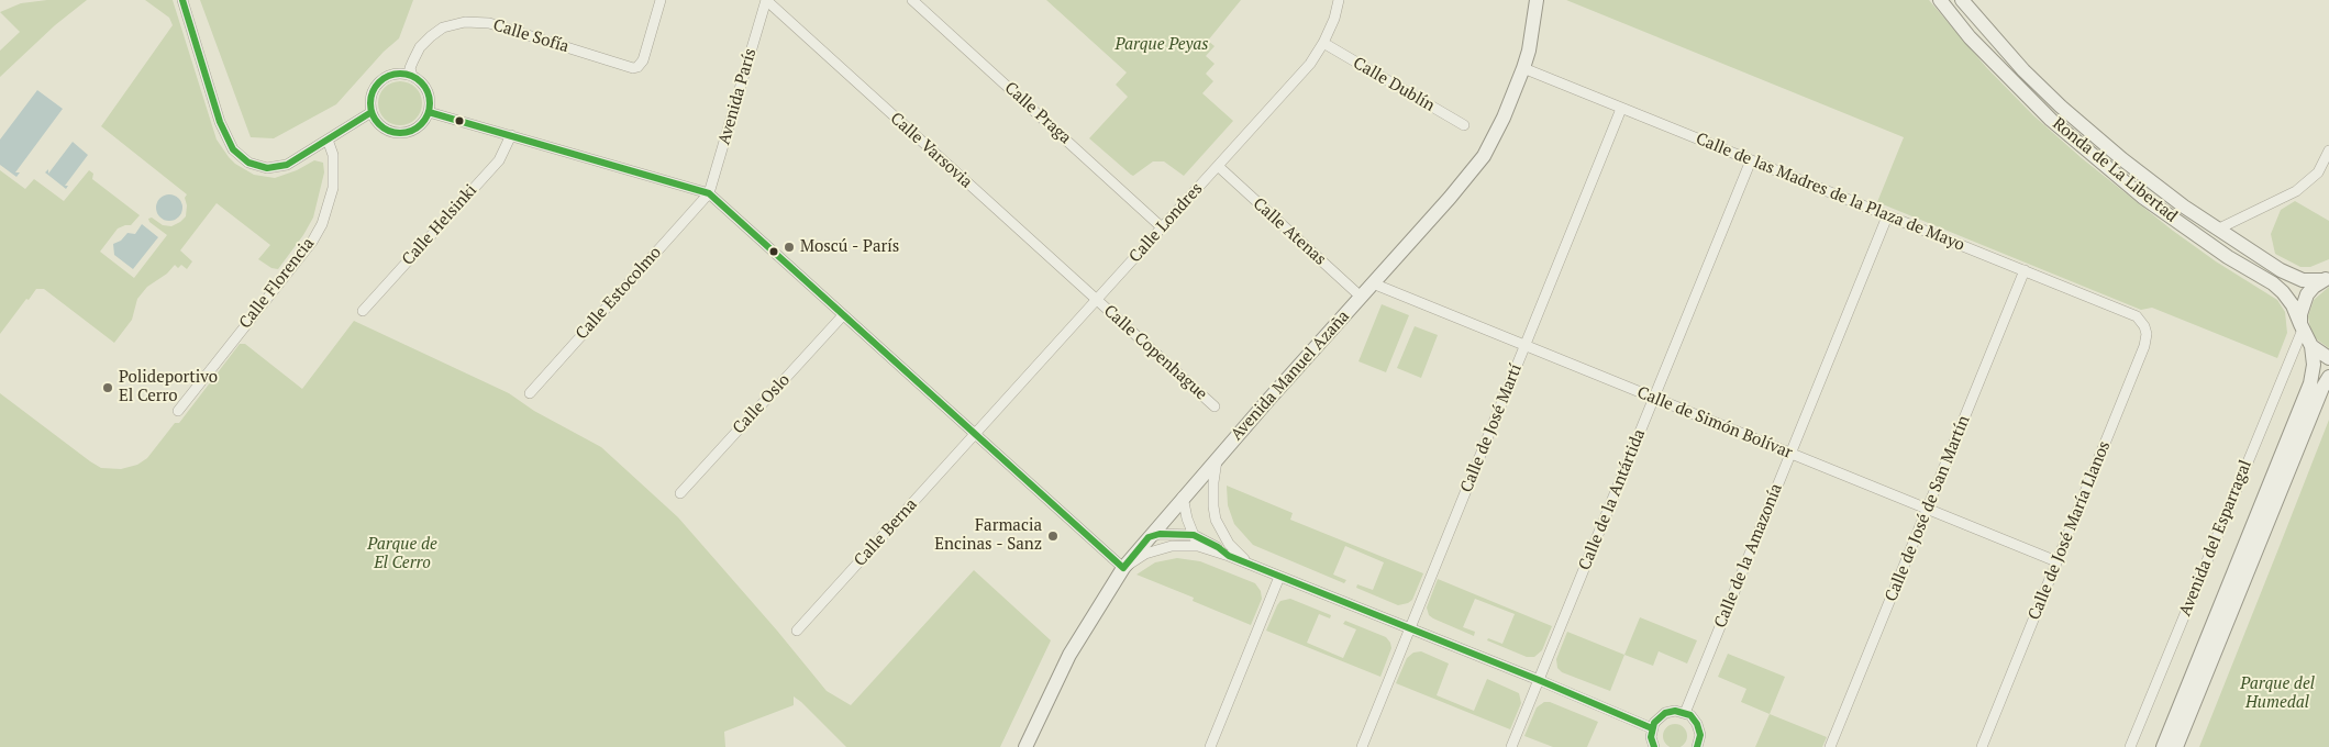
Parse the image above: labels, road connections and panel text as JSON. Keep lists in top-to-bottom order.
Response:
{
  "streets": {
    "main road": ["Ronda de La Libertad", "Avenida Manuel Azaña", "Avenida del Esparragal"],
    "street": [
      "Calle Sofía",
      "Calle Dublín",
      "Avenida París",
      "Calle Praga",
      "Calle Varsovia",
      "Calle de las Madres de la Plaza de Mayo",
      "Calle Londres",
      "Calle Helsinki",
      "Calle Atenas",
      "Calle Florencia",
      "Calle Estocolmo",
      "Calle Copenhague",
      "Calle Oslo",
      "Calle de Simón Bolívar",
      "Calle de José Martí",
      "Calle de la Antártida",
      "Calle de José de San Martín",
      "Calle de José María Llanos",
      "Calle Berna",
      "Calle de la Amazonía"
    ]
  },
  "crossings": [
    ["Calle Dublín", "Calle Londres"],
    ["Avenida París", "Calle Varsovia"],
    ["Avenida París", "Calle Estocolmo"],
    ["Calle Praga", "Calle Londres"],
    ["Calle Varsovia", "Calle Londres"],
    ["Calle Varsovia", "Calle Copenhague"],
    ["Ronda de La Libertad", "Avenida del Esparragal"],
    ["Calle de las Madres de la Plaza de Mayo", "Avenida Manuel Azaña"],
    ["Calle de las Madres de la Plaza de Mayo", "Calle de José Martí"],
    ["Calle de las Madres de la Plaza de Mayo", "Calle de la Antártida"],
    ["Calle de las Madres de la Plaza de Mayo", "Calle de José de San Martín"],
    ["Calle de las Madres de la Plaza de Mayo", "Calle de José María Llanos"],
    ["Calle de las Madres de la Plaza de Mayo", "Calle de la Amazonía"],
    ["Calle Londres", "Calle Atenas"],
    ["Calle Londres", "Calle Copenhague"],
    ["Calle Londres", "Calle Berna"],
    ["Calle Atenas", "Avenida Manuel Azaña"],
    ["Avenida Manuel Azaña", "Calle de Simón Bolívar"],
    ["Calle de Simón Bolívar", "Calle de José Martí"],
    ["Calle de Simón Bolívar", "Calle de la Antártida"],
    ["Calle de Simón Bolívar", "Calle de José de San Martín"],
    ["Calle de Simón Bolívar", "Calle de José María Llanos"],
    ["Calle de Simón Bolívar", "Calle de la Amazonía"]
  ],
  "parks": ["Parque Peyas", "Parque de El Cerro", "Parque del Humedal"],
  "places": ["Moscú - París", "Polideportivo El Cerro", "Farmacia Encinas - Sanz"]
}
